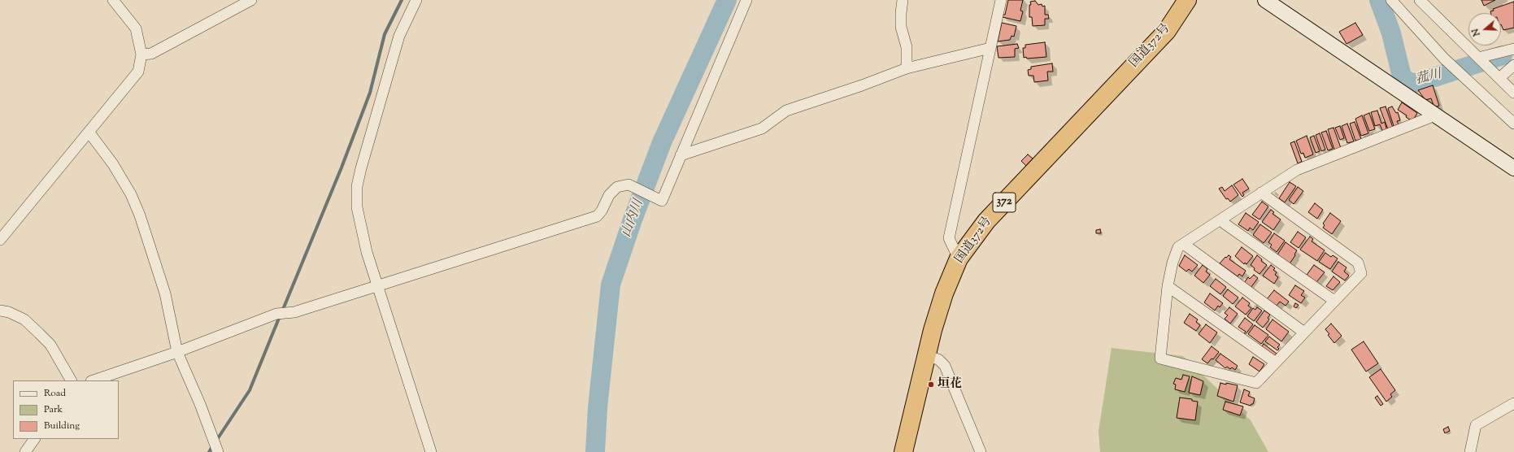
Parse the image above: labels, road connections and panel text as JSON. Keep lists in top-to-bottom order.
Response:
{
  "streets": {
    "highway": ["国道372号", "372"]
  },
  "water": ["菰川", "山内川"],
  "places": ["垣花"],
  "legend": ["Road", "Park", "Building"],
  "north": "left"
}
